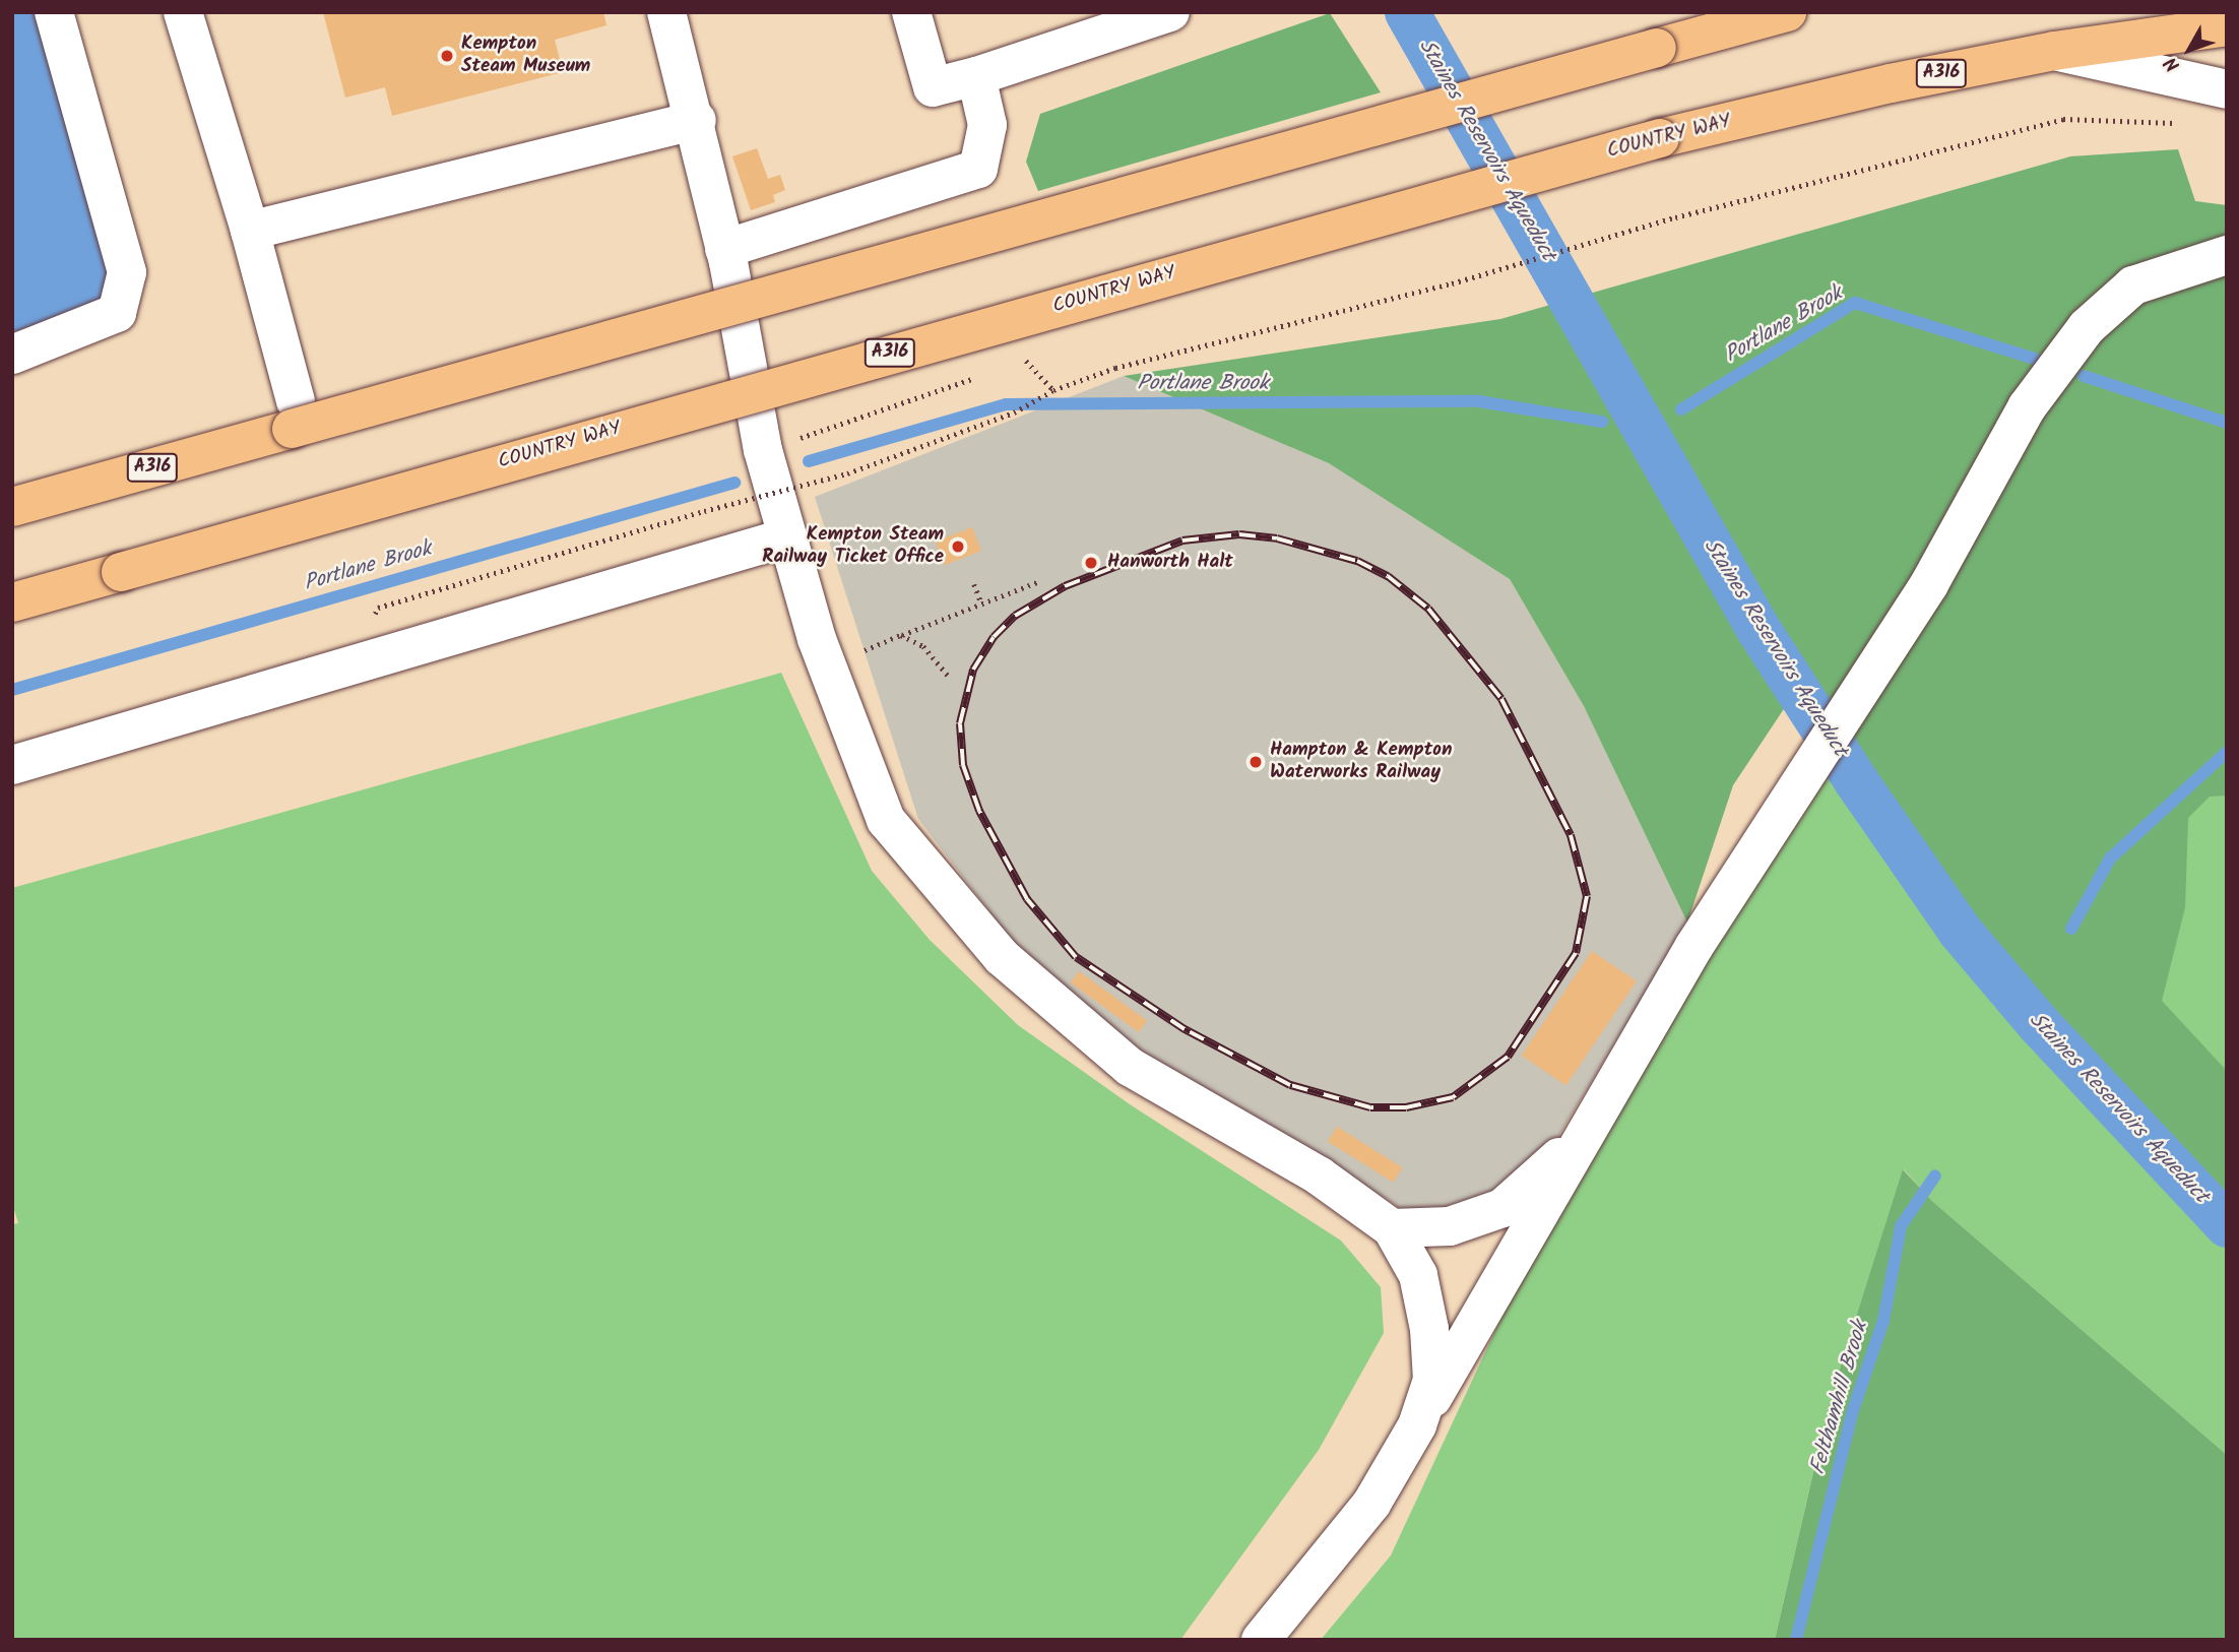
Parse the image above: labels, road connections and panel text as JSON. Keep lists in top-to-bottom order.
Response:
{
  "streets": {
    "highway": ["A316", "COUNTRY WAY"]
  },
  "water": ["Staines Reservoirs Aqueduct", "Portlane Brook", "Felthamhill Brook"],
  "places": [
    "Kempton Steam Museum",
    "Kempton Steam Railway Ticket Office",
    "Hanworth Halt",
    "Hampton & Kempton Waterworks Railway"
  ],
  "north": "bottom left"
}
